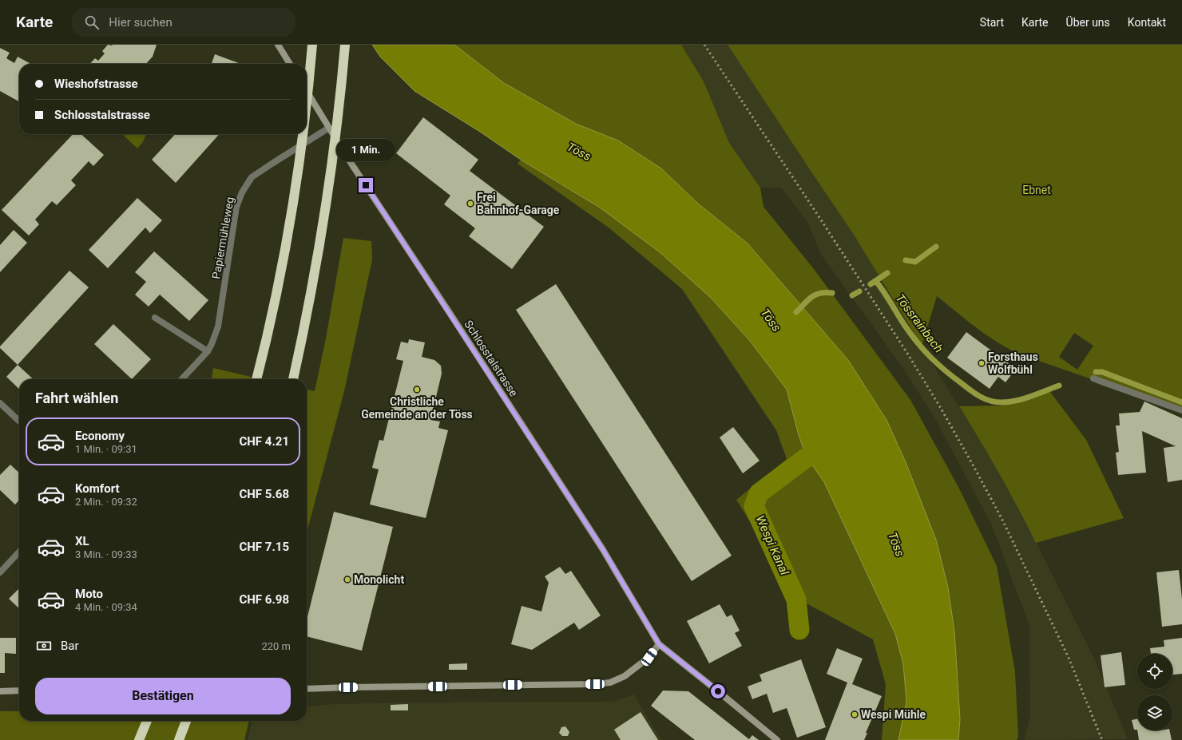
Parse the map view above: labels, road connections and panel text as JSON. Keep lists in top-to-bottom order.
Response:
{
  "streets": {
    "main road": ["Schlosstalstrasse"],
    "street": ["Papiermühleweg"]
  },
  "crossings": [
    ["Papiermühleweg", "Schlosstalstrasse"]
  ],
  "water": ["Töss", "Tössrainbach", "Wespi Kanal"],
  "parks": ["Ebnet"],
  "places": [
    "Frei Bahnhof-Garage",
    "Forsthaus Wolfbühl",
    "Christliche Gemeinde an der Töss",
    "Monolicht",
    "Wespi Mühle"
  ],
  "page": {
    "header": "Karte",
    "search": "Hier suchen",
    "nav": [
      "Start",
      "Karte",
      "Über uns",
      "Kontakt"
    ],
    "banner": ["Wieshofstrasse", "Schlosstalstrasse"],
    "bubble": "1 Min.",
    "heading": "Fahrt wählen",
    "list": [
      {
        "name": "Economy",
        "note": "1 Min. · 09:31",
        "value": "CHF 4.21"
      },
      {
        "name": "Komfort",
        "note": "2 Min. · 09:32",
        "value": "CHF 5.68"
      },
      {
        "name": "XL",
        "note": "3 Min. · 09:33",
        "value": "CHF 7.15"
      },
      {
        "name": "Moto",
        "note": "4 Min. · 09:34",
        "value": "CHF 6.98"
      }
    ],
    "pay": ["Bar", "220 m"],
    "buttons": "Bestätigen"
  }
}
